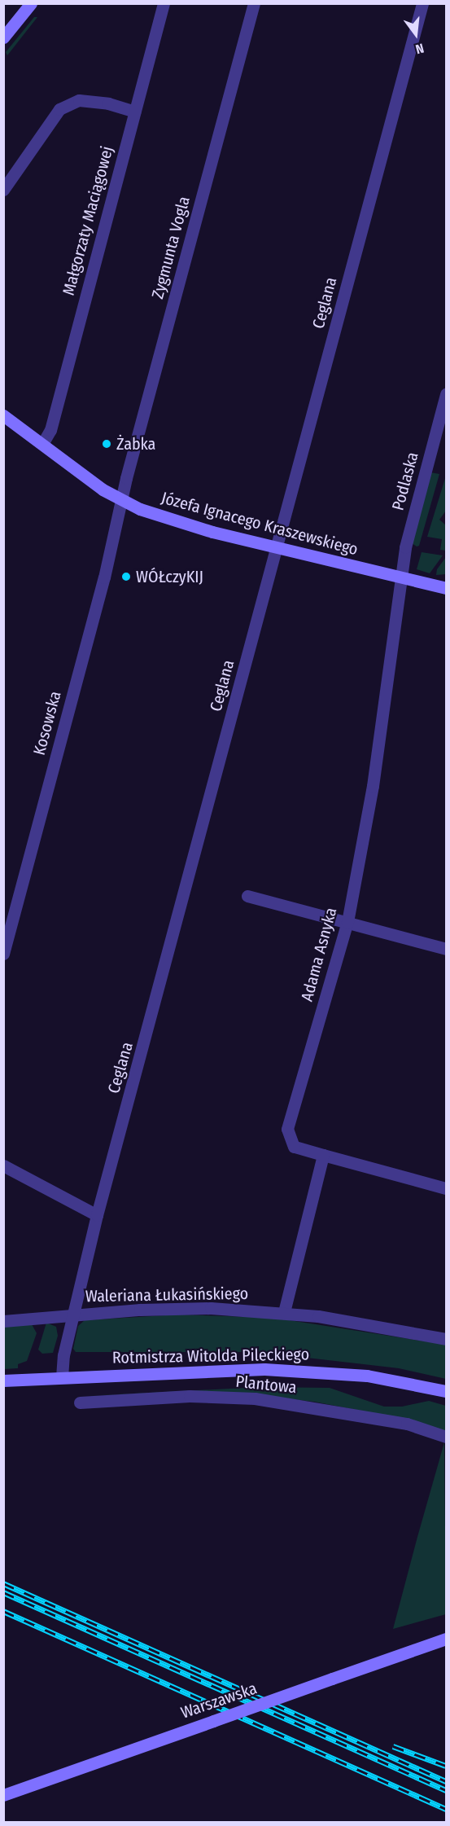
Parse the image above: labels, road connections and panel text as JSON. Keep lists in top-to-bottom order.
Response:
{
  "streets": {
    "main road": ["Józefa Ignacego Kraszewskiego", "Rotmistrza Witolda Pileckiego", "Warszawska"],
    "street": [
      "Małgorzaty Maciągowej",
      "Zygmunta Vogla",
      "Ceglana",
      "Podlaska",
      "Kosowska",
      "Adama Asnyka",
      "Waleriana Łukasińskiego",
      "Plantowa"
    ]
  },
  "crossings": [
    ["Małgorzaty Maciągowej", "Józefa Ignacego Kraszewskiego"],
    ["Zygmunta Vogla", "Józefa Ignacego Kraszewskiego"],
    ["Zygmunta Vogla", "Kosowska"],
    ["Ceglana", "Józefa Ignacego Kraszewskiego"],
    ["Ceglana", "Waleriana Łukasińskiego"],
    ["Ceglana", "Rotmistrza Witolda Pileckiego"],
    ["Podlaska", "Józefa Ignacego Kraszewskiego"],
    ["Podlaska", "Adama Asnyka"],
    ["Józefa Ignacego Kraszewskiego", "Kosowska"],
    ["Józefa Ignacego Kraszewskiego", "Adama Asnyka"]
  ],
  "places": ["Żabka", "WÓŁczyKIJ"],
  "north": "bottom"
}
